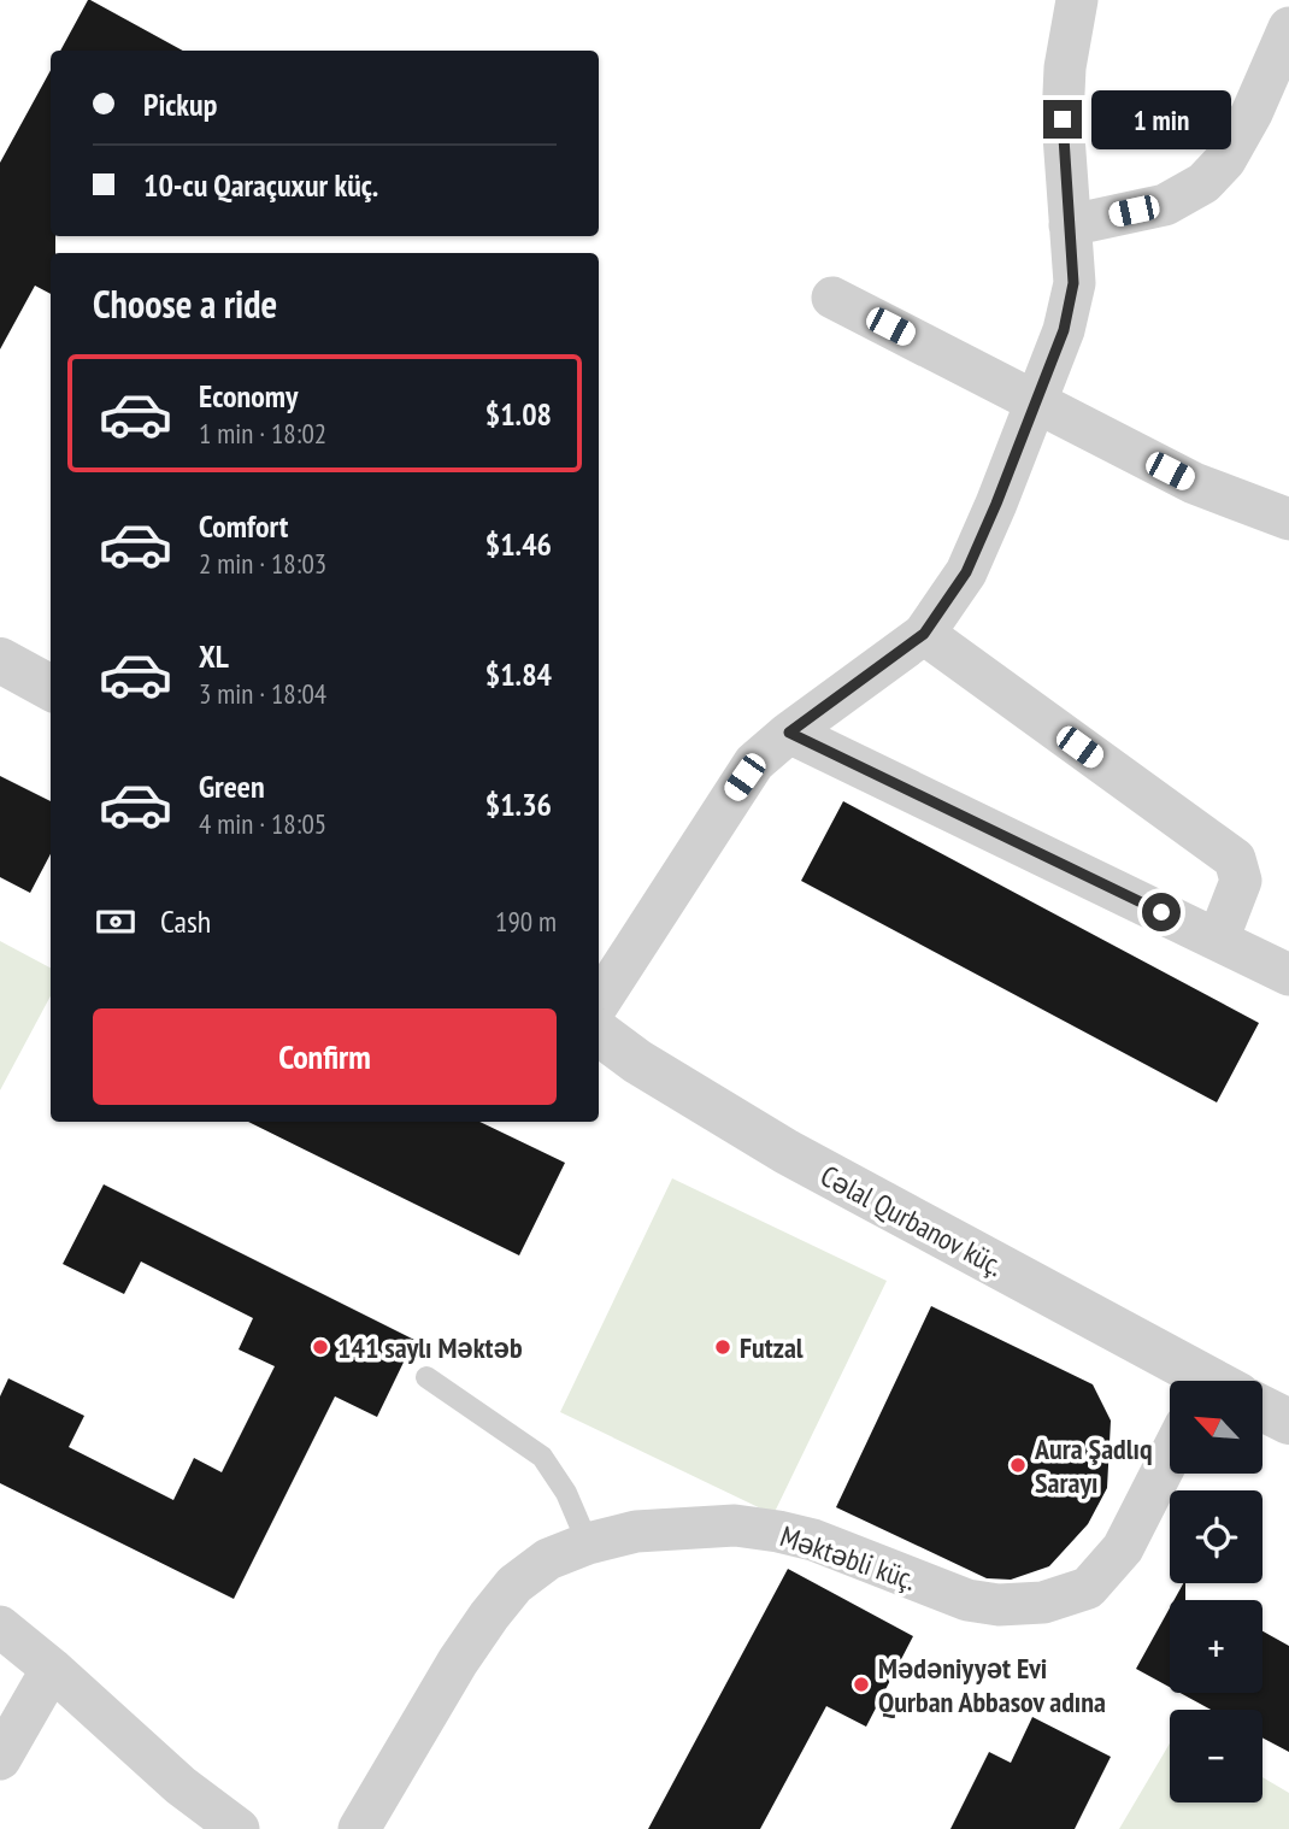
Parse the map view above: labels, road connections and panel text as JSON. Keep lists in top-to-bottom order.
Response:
{
  "streets": {
    "street": ["Cəlal Qurbanov küç.", "Məktəbli küç."]
  },
  "places": [
    "141 saylı Məktəb",
    "Futzal",
    "Aura Şadlıq Sarayı",
    "Mədəniyyət Evi Qurban Abbasov adına"
  ],
  "north": "top left",
  "page": {
    "banner": ["Pickup", "10-cu Qaraçuxur küç."],
    "bubble": "1 min",
    "heading": "Choose a ride",
    "list": [
      {
        "name": "Economy",
        "note": "1 min · 18:02",
        "value": "$1.08"
      },
      {
        "name": "Comfort",
        "note": "2 min · 18:03",
        "value": "$1.46"
      },
      {
        "name": "XL",
        "note": "3 min · 18:04",
        "value": "$1.84"
      },
      {
        "name": "Green",
        "note": "4 min · 18:05",
        "value": "$1.36"
      }
    ],
    "pay": ["Cash", "190 m"],
    "buttons": "Confirm",
    "map_buttons": ["+", "−"]
  }
}
